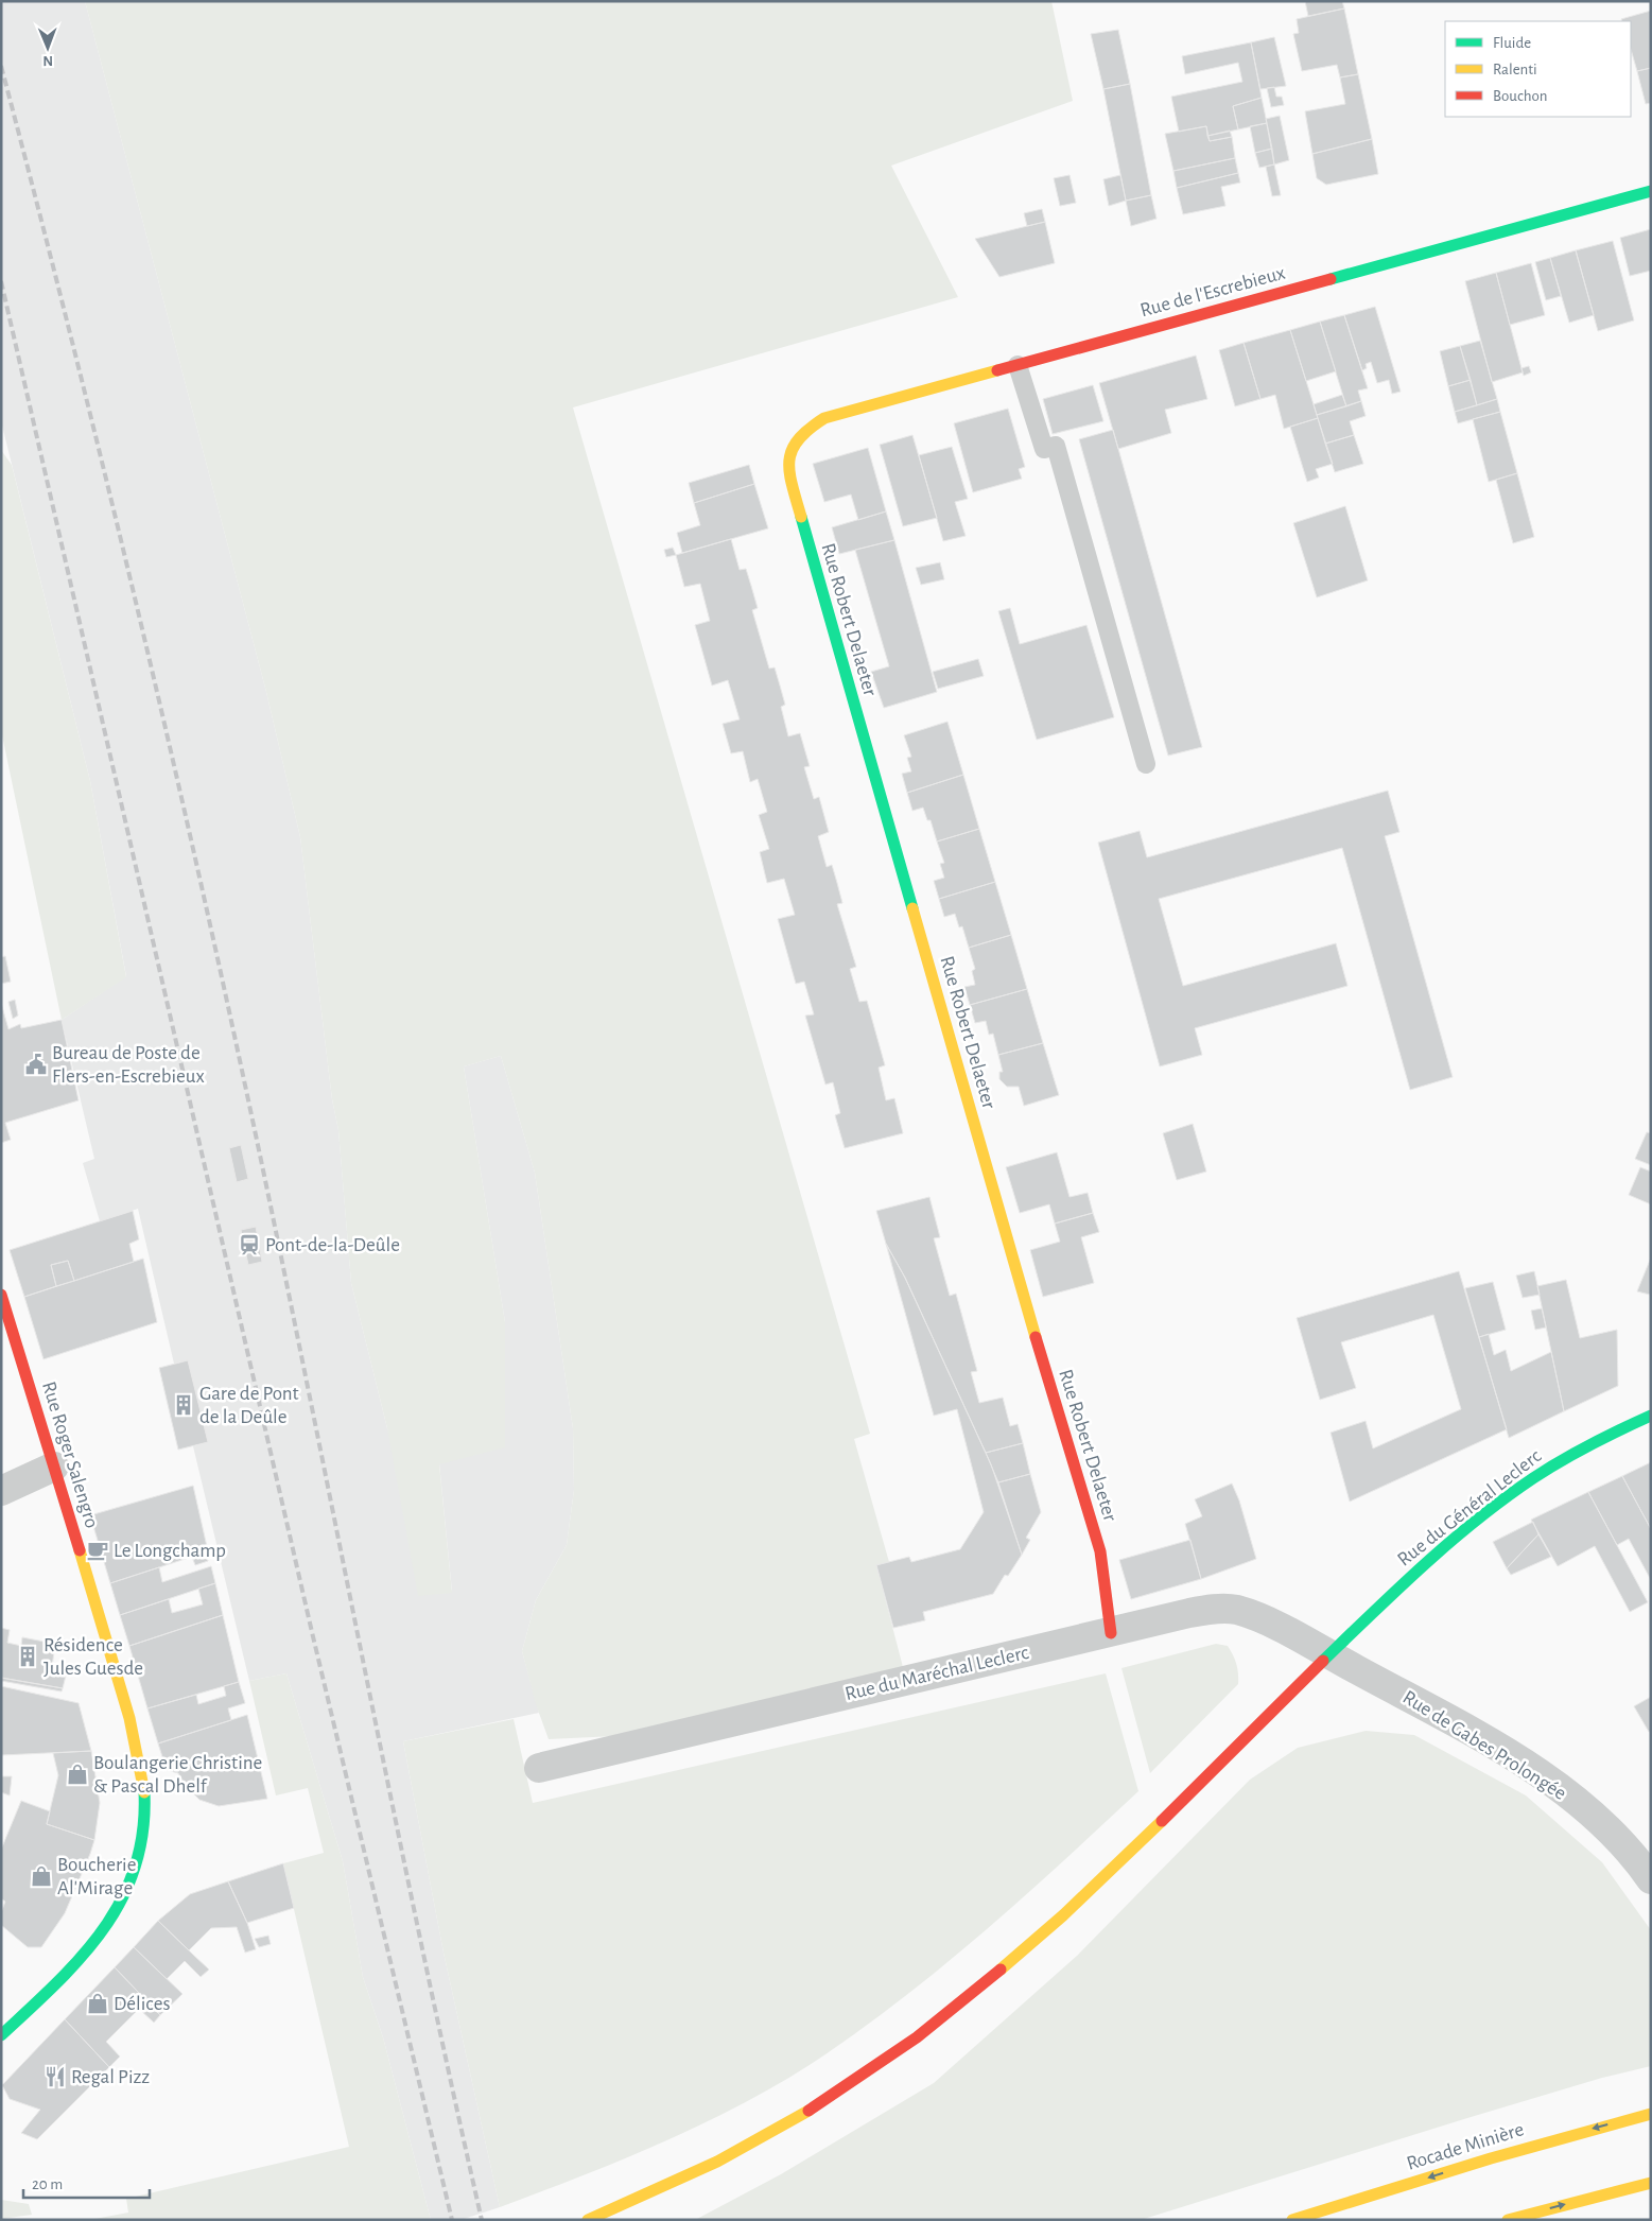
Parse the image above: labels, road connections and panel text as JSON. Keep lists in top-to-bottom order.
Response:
{
  "streets": {
    "main road": [
      "Rue de l'Escrebieux",
      "Rue Robert Delaeter",
      "Rue Roger Salengro",
      "Rue du Général Leclerc",
      "Rocade Minière"
    ],
    "street": ["Rue du Maréchal Leclerc", "Rue de Gabes Prolongée"]
  },
  "crossings": [
    ["Rue de l'Escrebieux", "Rue Robert Delaeter"],
    ["Rue Robert Delaeter", "Rue du Maréchal Leclerc"],
    ["Rue du Général Leclerc", "Rue du Maréchal Leclerc"],
    ["Rue du Général Leclerc", "Rue de Gabes Prolongée"],
    ["Rue du Maréchal Leclerc", "Rue de Gabes Prolongée"]
  ],
  "places": {
    "public building": ["Bureau de Poste de Flers-en-Escrebieux"],
    "station": ["Pont-de-la-Deûle"],
    "building": ["Gare de Pont de la Deûle", "Résidence Jules Guesde"],
    "cafe": ["Le Longchamp"],
    "shop": ["Boulangerie Christine & Pascal Dhelf", "Boucherie Al'Mirage", "Délices"],
    "restaurant": ["Regal Pizz"]
  },
  "legend": ["Fluide", "Ralenti", "Bouchon"],
  "scale_bar": "20 m",
  "north": "bottom"
}
